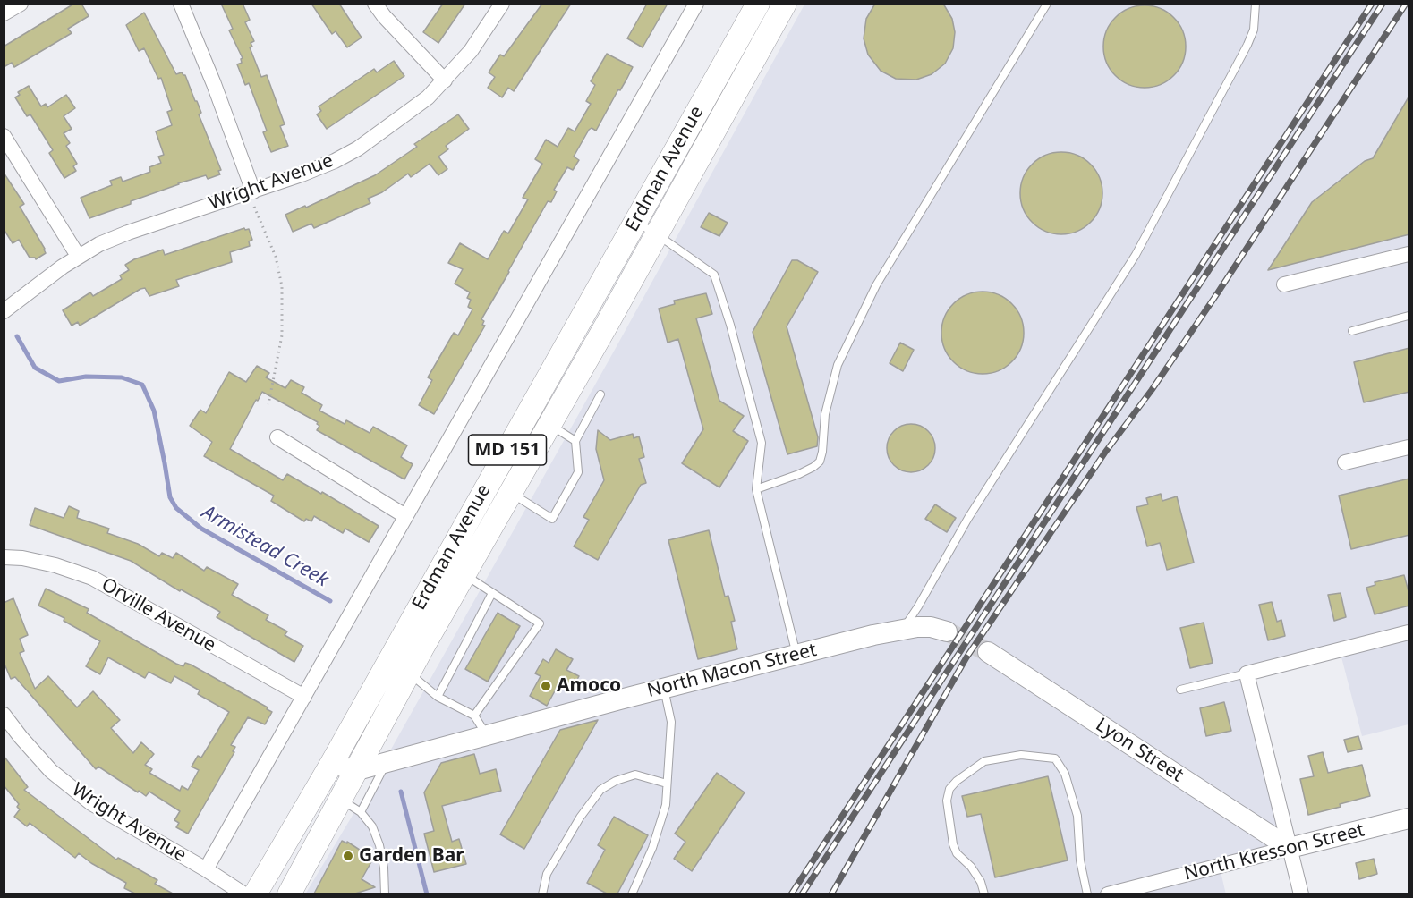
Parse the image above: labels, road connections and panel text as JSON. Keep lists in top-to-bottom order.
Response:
{
  "streets": {
    "main road": ["Erdman Avenue", "MD 151"],
    "street": [
      "Wright Avenue",
      "Orville Avenue",
      "North Macon Street",
      "Lyon Street",
      "North Kresson Street"
    ]
  },
  "crossings": [
    ["Erdman Avenue", "North Macon Street"],
    ["Lyon Street", "North Kresson Street"]
  ],
  "water": ["Armistead Creek"],
  "places": ["Amoco", "Garden Bar"]
}
